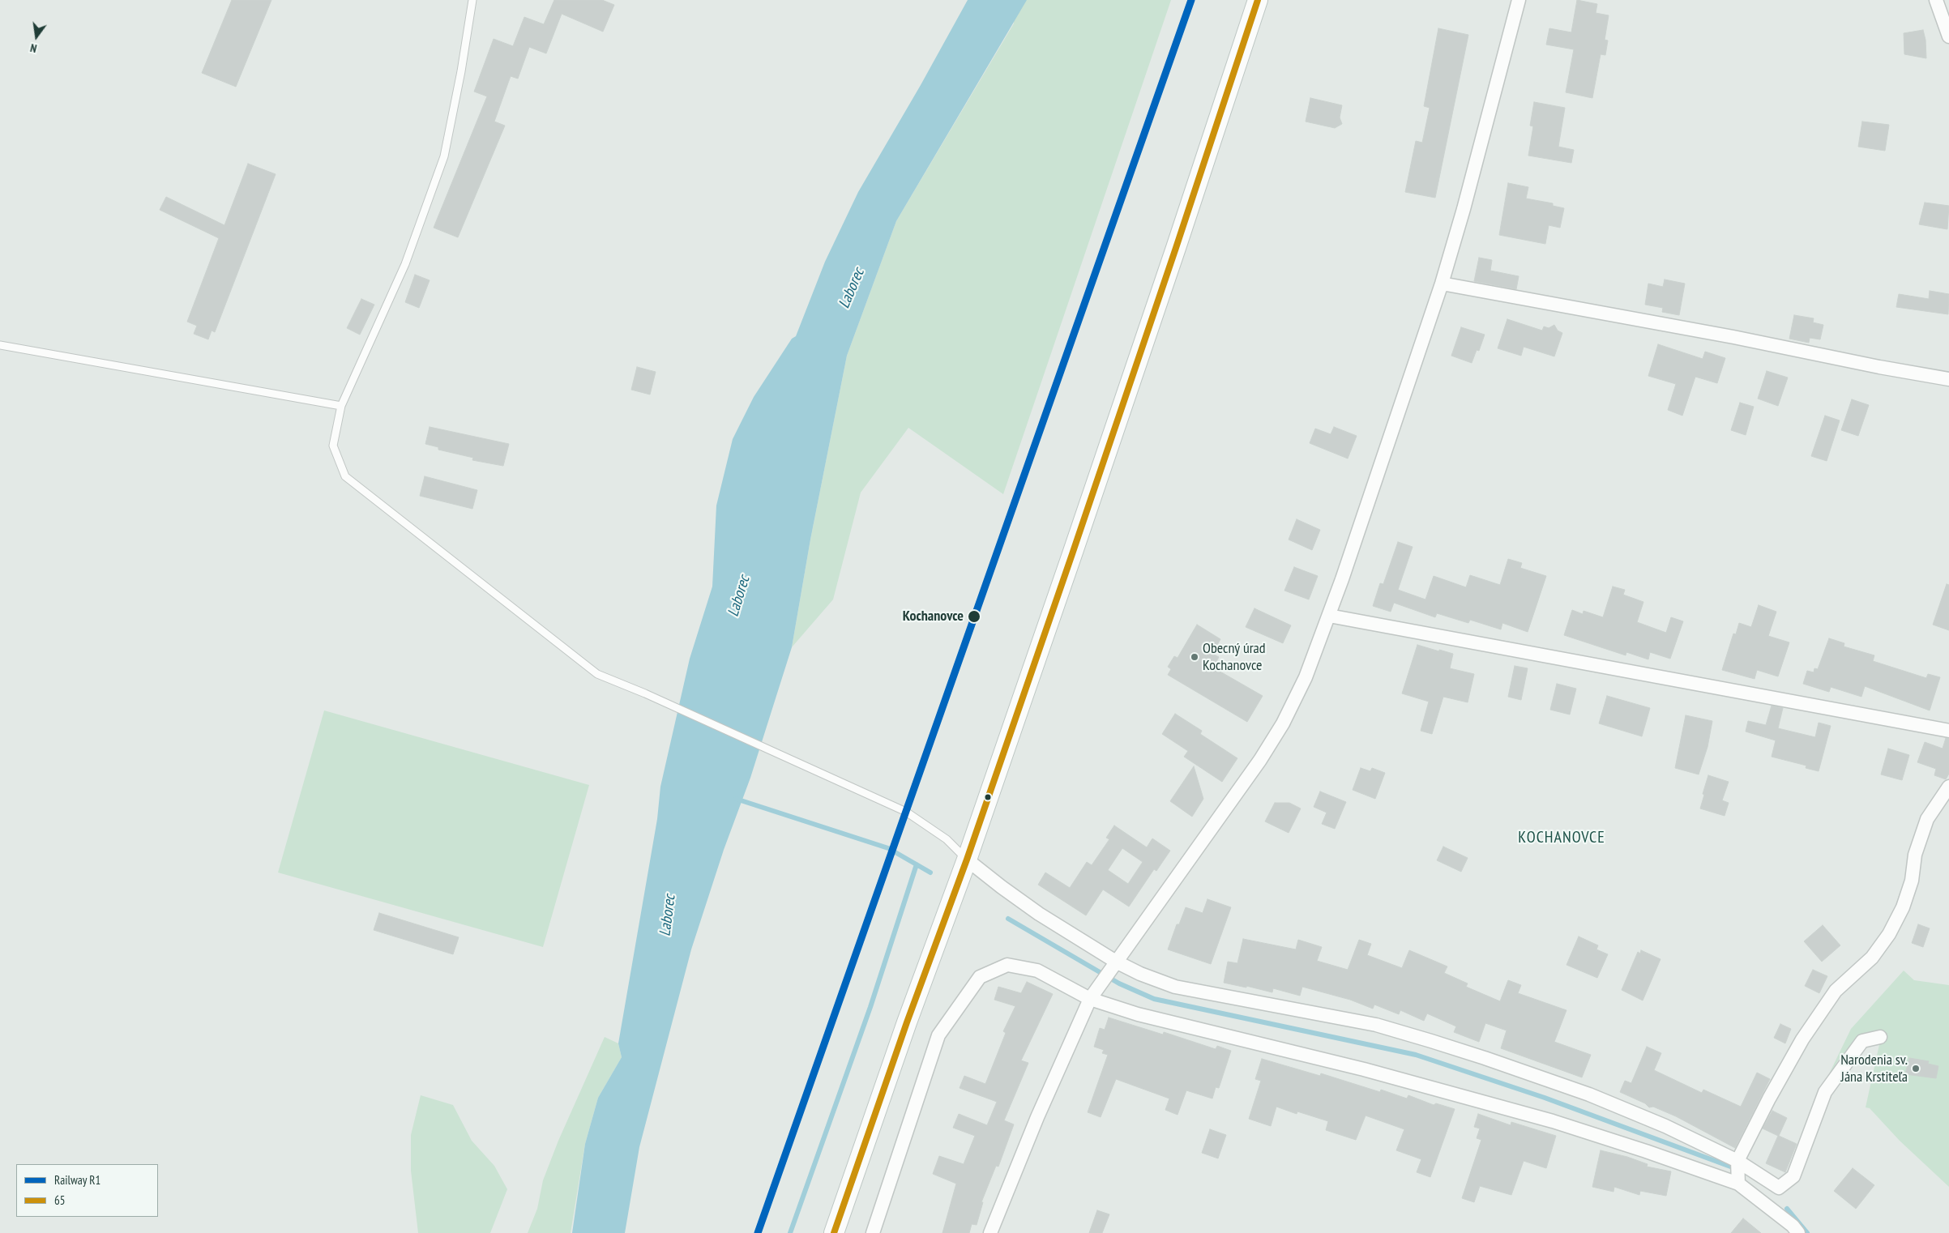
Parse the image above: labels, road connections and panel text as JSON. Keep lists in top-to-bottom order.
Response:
{
  "districts": ["KOCHANOVCE"],
  "water": ["Laborec"],
  "places": ["Kochanovce", "Obecný úrad Kochanovce", "Narodenia sv. Jána Krstiteľa"],
  "lines": ["rail line R1", "transit line 65"],
  "legend": ["Railway R1", "65"],
  "north": "bottom"
}
